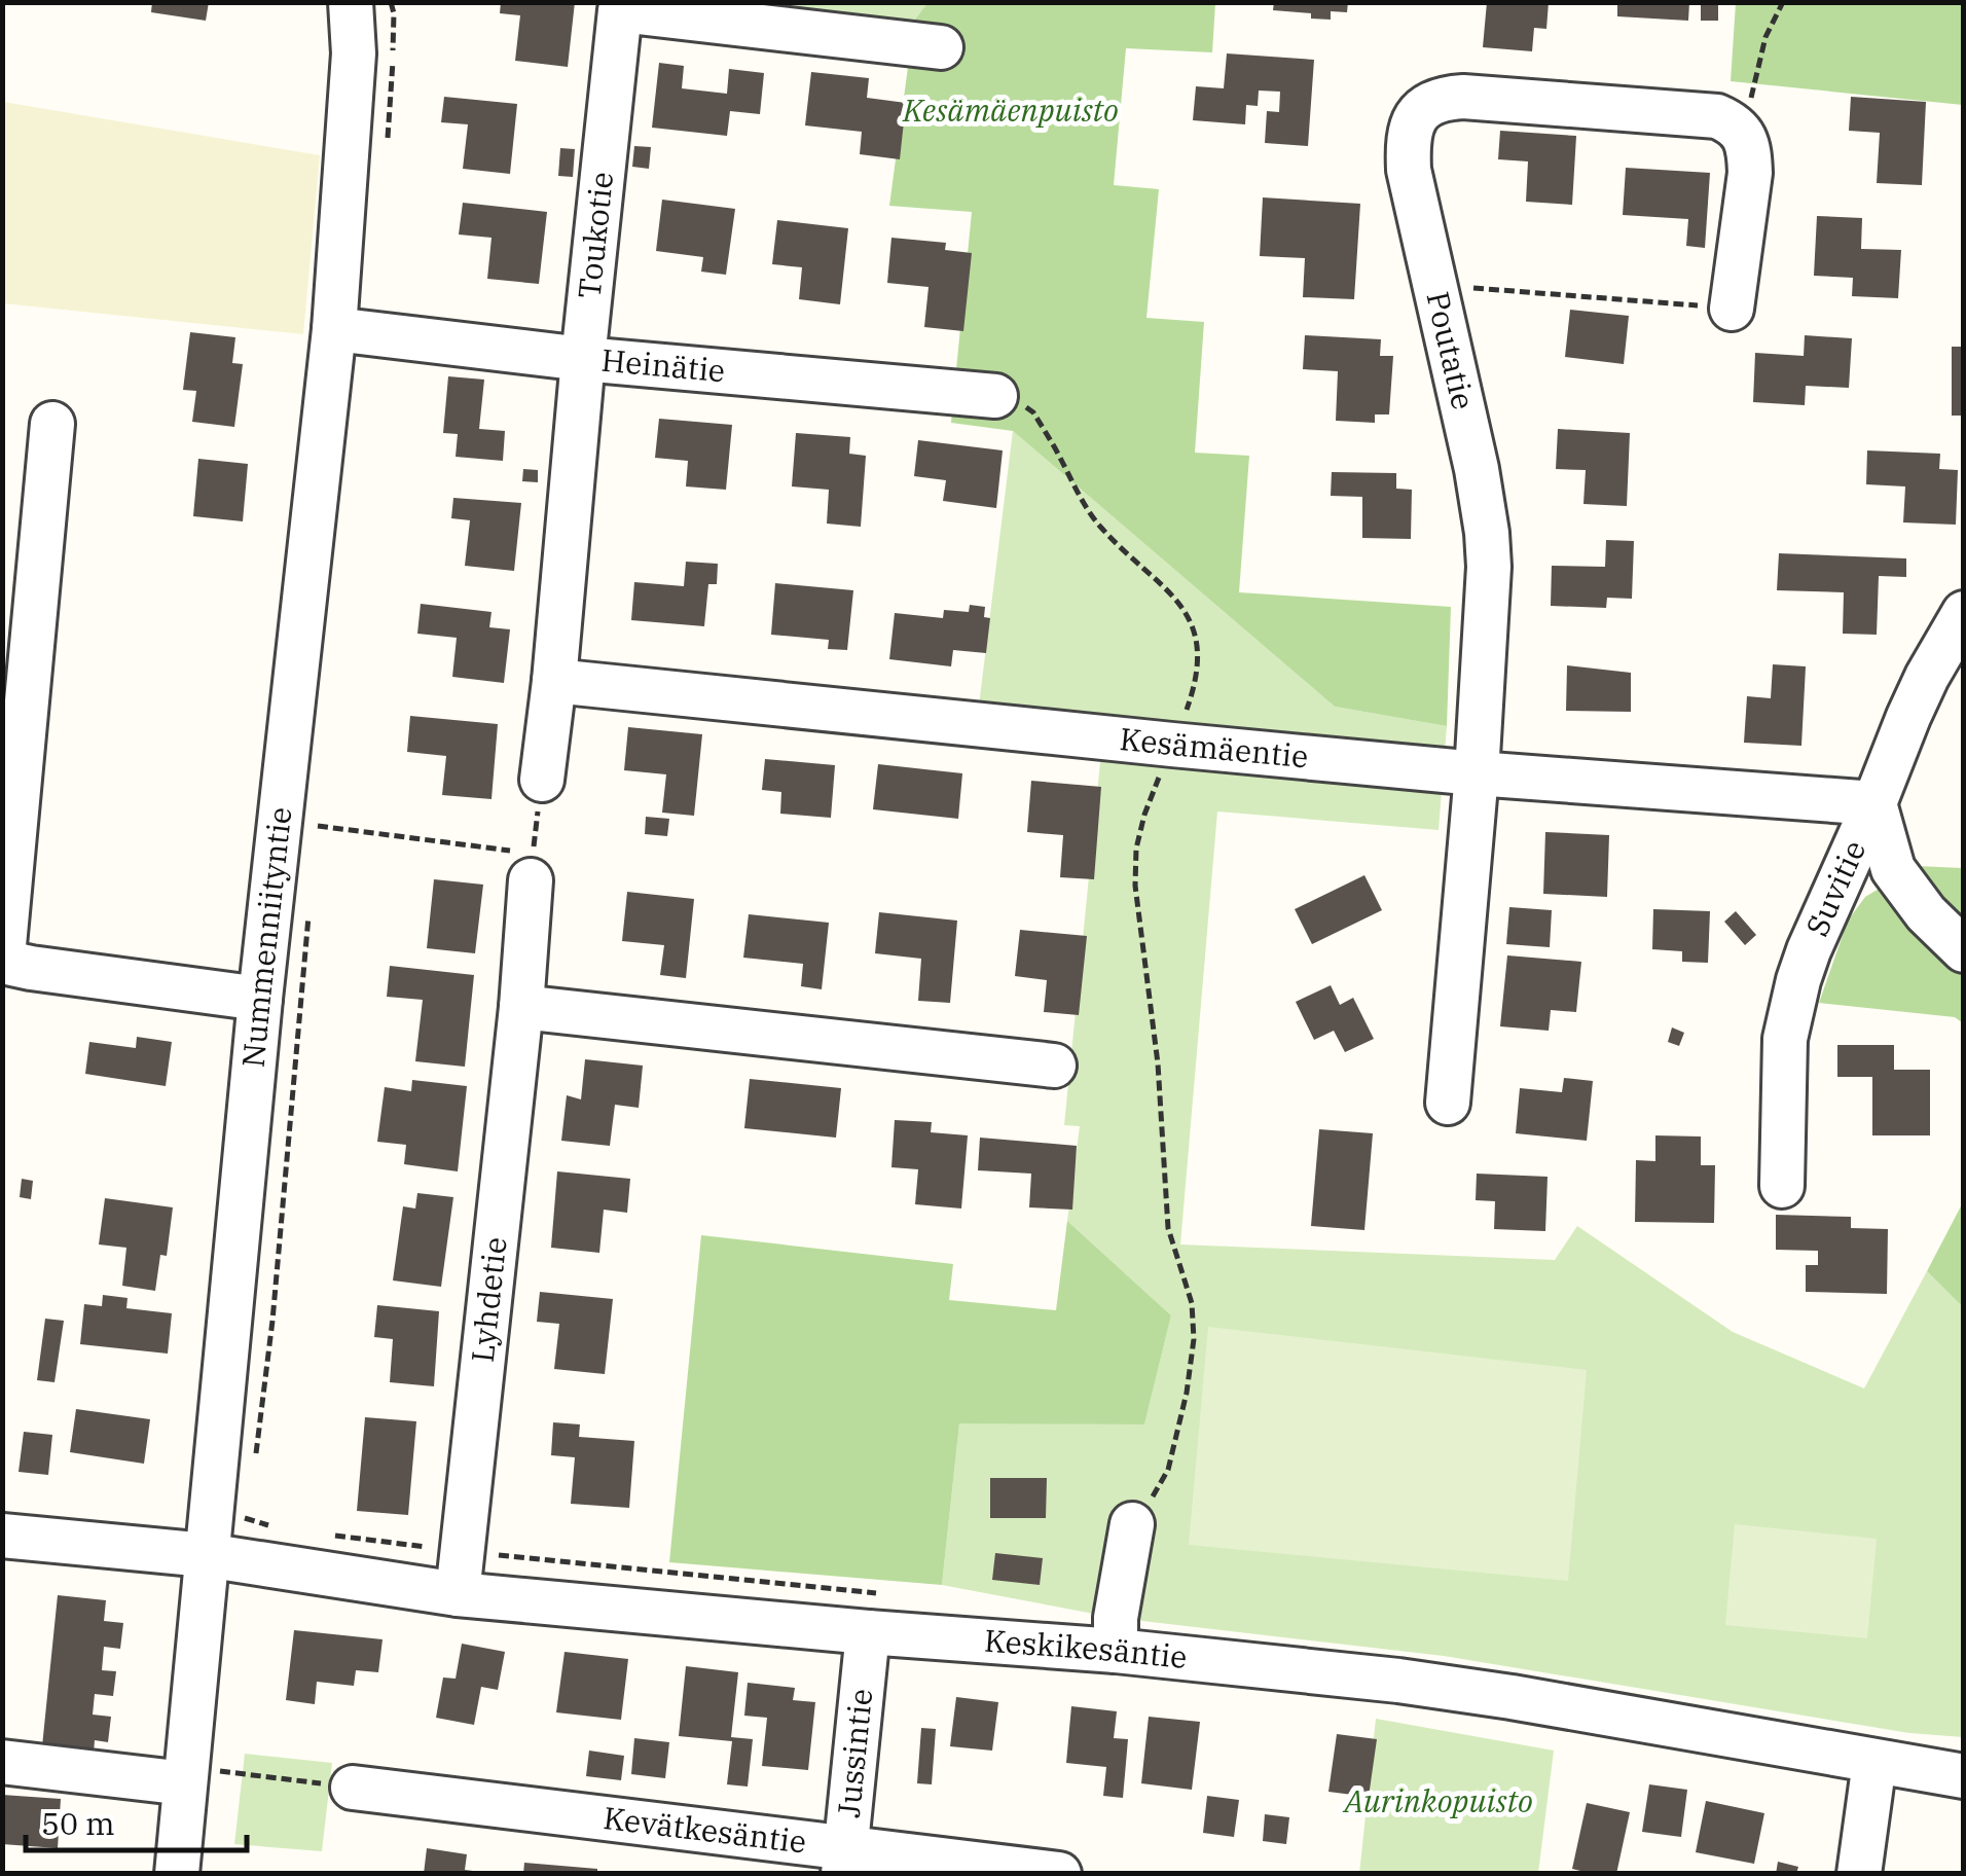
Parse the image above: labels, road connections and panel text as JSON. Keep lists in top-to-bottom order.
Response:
{
  "streets": {
    "street": [
      "Toukotie",
      "Poutatie",
      "Heinätie",
      "Kesämäentie",
      "Suvitie",
      "Nummenniityntie",
      "Lyhdetie",
      "Keskikesäntie",
      "Jussintie",
      "Kevätkesäntie"
    ]
  },
  "crossings": [
    ["Toukotie", "Heinätie"],
    ["Toukotie", "Kesämäentie"],
    ["Poutatie", "Kesämäentie"],
    ["Heinätie", "Nummenniityntie"],
    ["Kesämäentie", "Suvitie"],
    ["Nummenniityntie", "Keskikesäntie"],
    ["Lyhdetie", "Keskikesäntie"],
    ["Keskikesäntie", "Jussintie"],
    ["Jussintie", "Kevätkesäntie"]
  ],
  "parks": ["Kesämäenpuisto", "Aurinkopuisto"],
  "scale_bar": "50 m"
}
